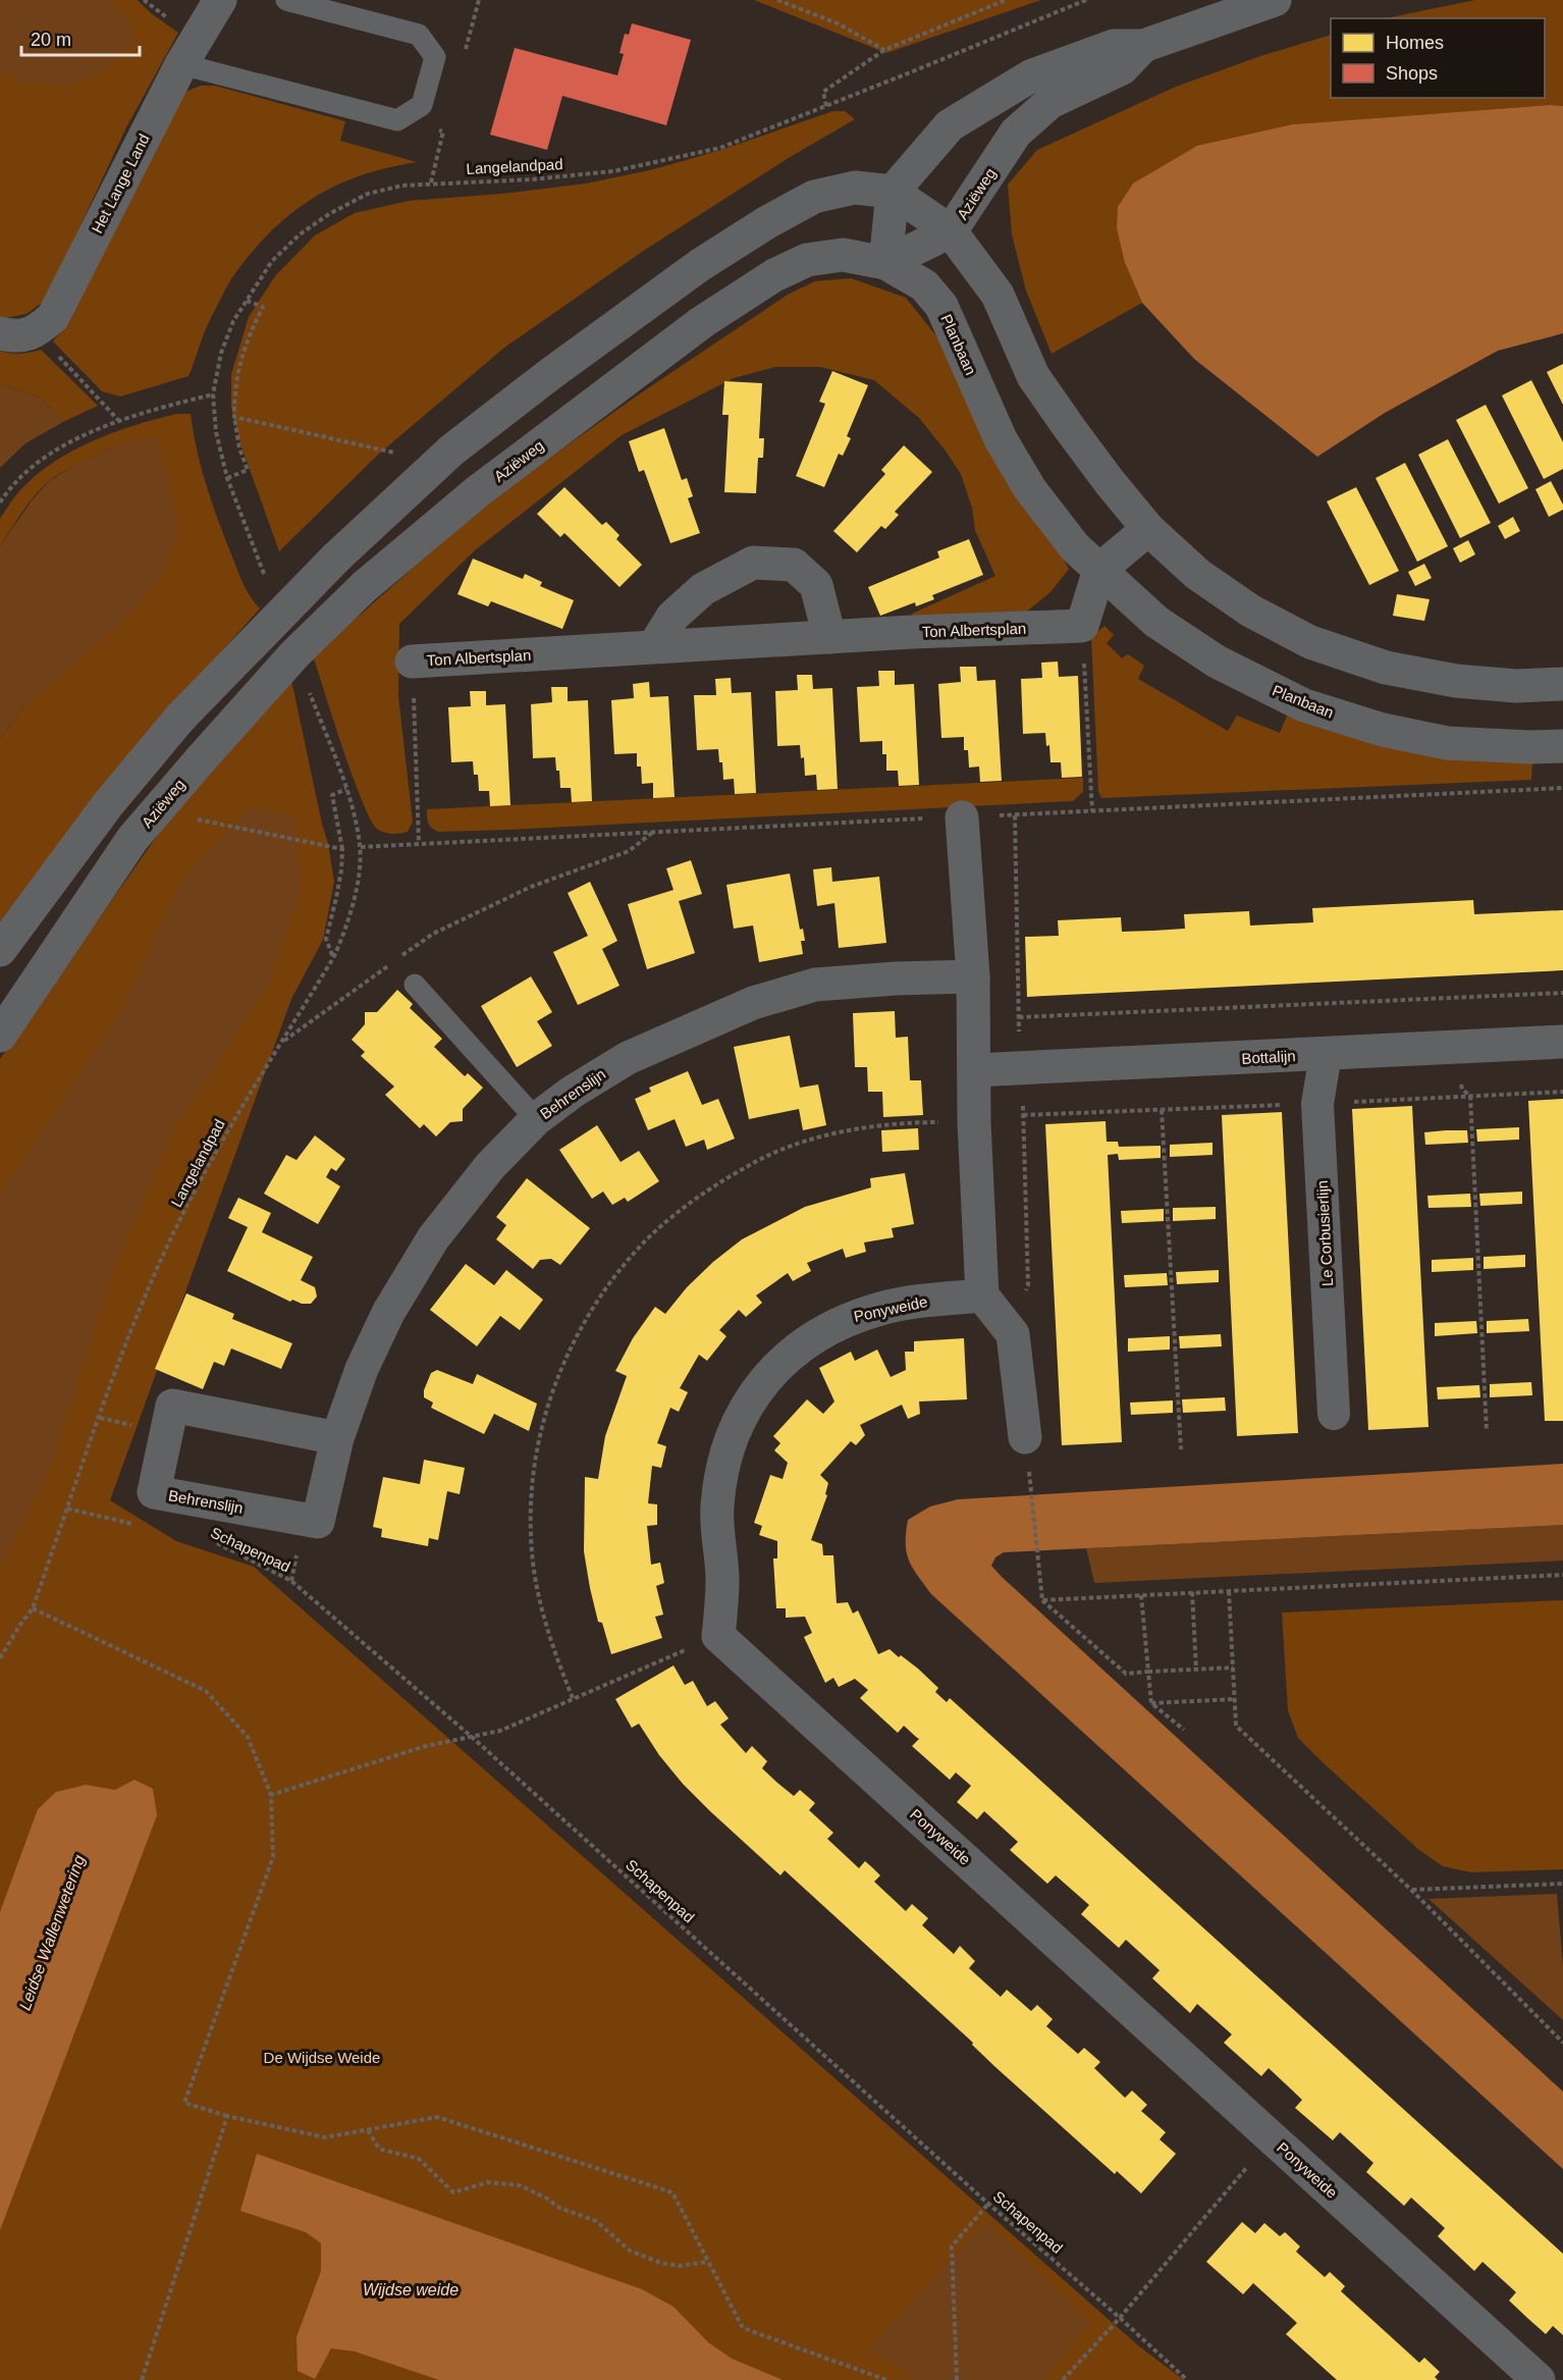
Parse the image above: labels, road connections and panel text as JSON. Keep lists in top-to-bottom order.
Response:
{
  "streets": {
    "street": [
      "Het Lange Land",
      "Aziëweg",
      "Planbaan",
      "Ton Albertsplan",
      "Bottalijn",
      "Behrenslijn",
      "Le Corbusierlijn",
      "Ponyweide"
    ],
    "path": ["Langelandpad", "Schapenpad"]
  },
  "crossings": [
    ["Aziëweg", "Planbaan"],
    ["Bottalijn", "Le Corbusierlijn"]
  ],
  "water": ["Leidse Wallenwetering", "Wijdse weide"],
  "parks": ["De Wijdse Weide"],
  "legend": ["Homes", "Shops"],
  "scale_bar": "20 m"
}
